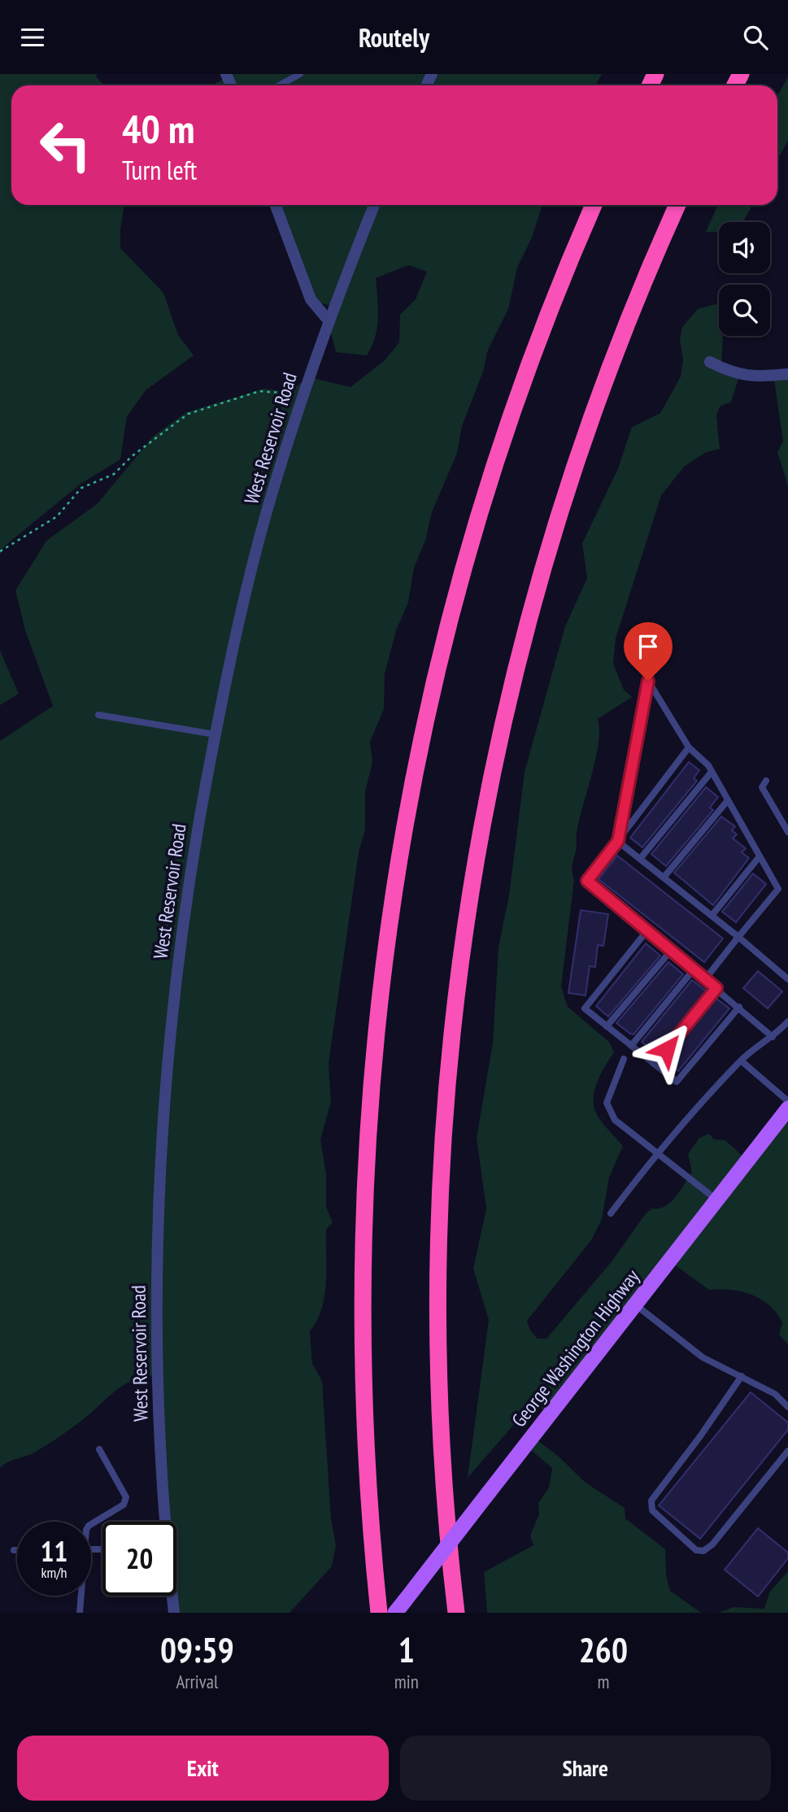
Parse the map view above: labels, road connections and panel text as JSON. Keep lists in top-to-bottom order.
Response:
{
  "streets": {
    "main road": ["George Washington Highway"],
    "street": ["West Reservoir Road"]
  },
  "page": {
    "header": "Routely",
    "turn": ["40 m", "Turn left"],
    "speed": "11 km/h",
    "limit": "20",
    "eta": [
      "09:59",
      "Arrival",
      "1",
      "min",
      "260",
      "m"
    ],
    "buttons": ["Exit", "Share"]
  }
}
